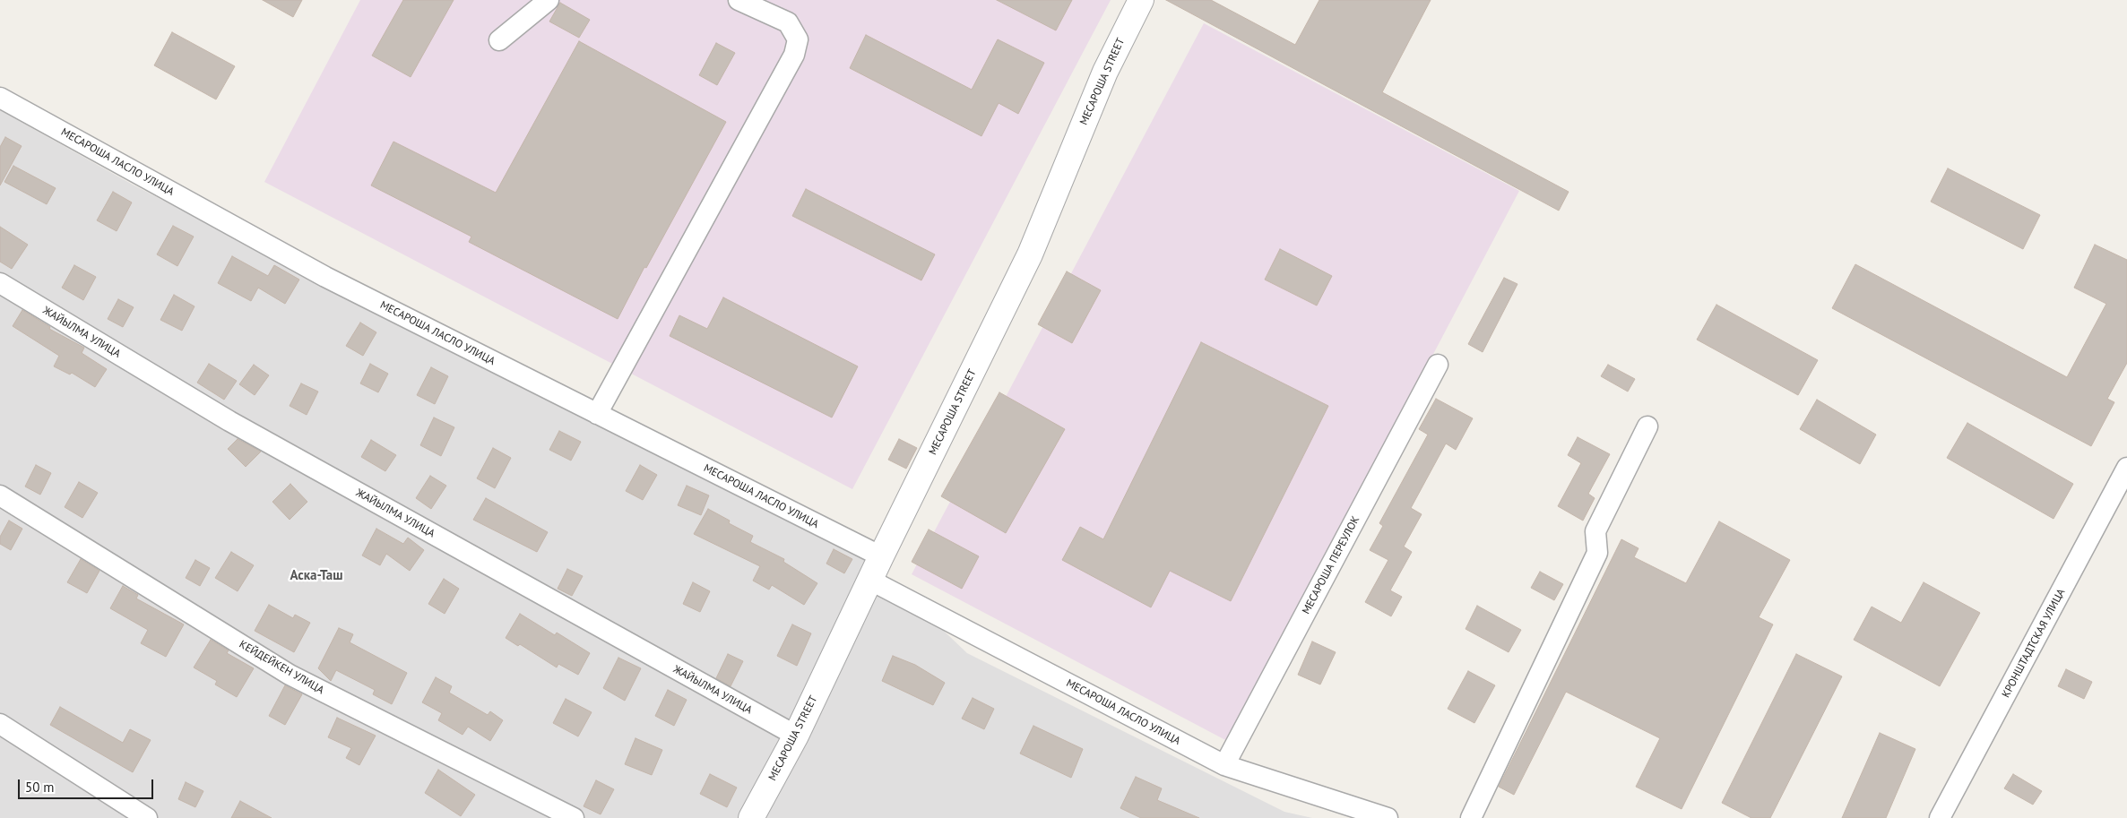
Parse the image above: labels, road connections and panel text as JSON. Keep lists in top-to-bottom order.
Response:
{
  "streets": {
    "street": [
      "МЕСАРОША STREET",
      "МЕСАРОША ЛАСЛО УЛИЦА",
      "ЖАЙЫЛМА УЛИЦА",
      "МЕСАРОША ПЕРЕУЛОК",
      "КРОНШТАДТСКАЯ УЛИЦА",
      "КЕЙДЕЙКЕН УЛИЦА"
    ]
  },
  "crossings": [
    ["МЕСАРОША STREET", "МЕСАРОША ЛАСЛО УЛИЦА"],
    ["МЕСАРОША STREET", "ЖАЙЫЛМА УЛИЦА"],
    ["МЕСАРОША ЛАСЛО УЛИЦА", "МЕСАРОША ПЕРЕУЛОК"]
  ],
  "districts": ["Аска-Таш"],
  "scale_bar": "50 m"
}
